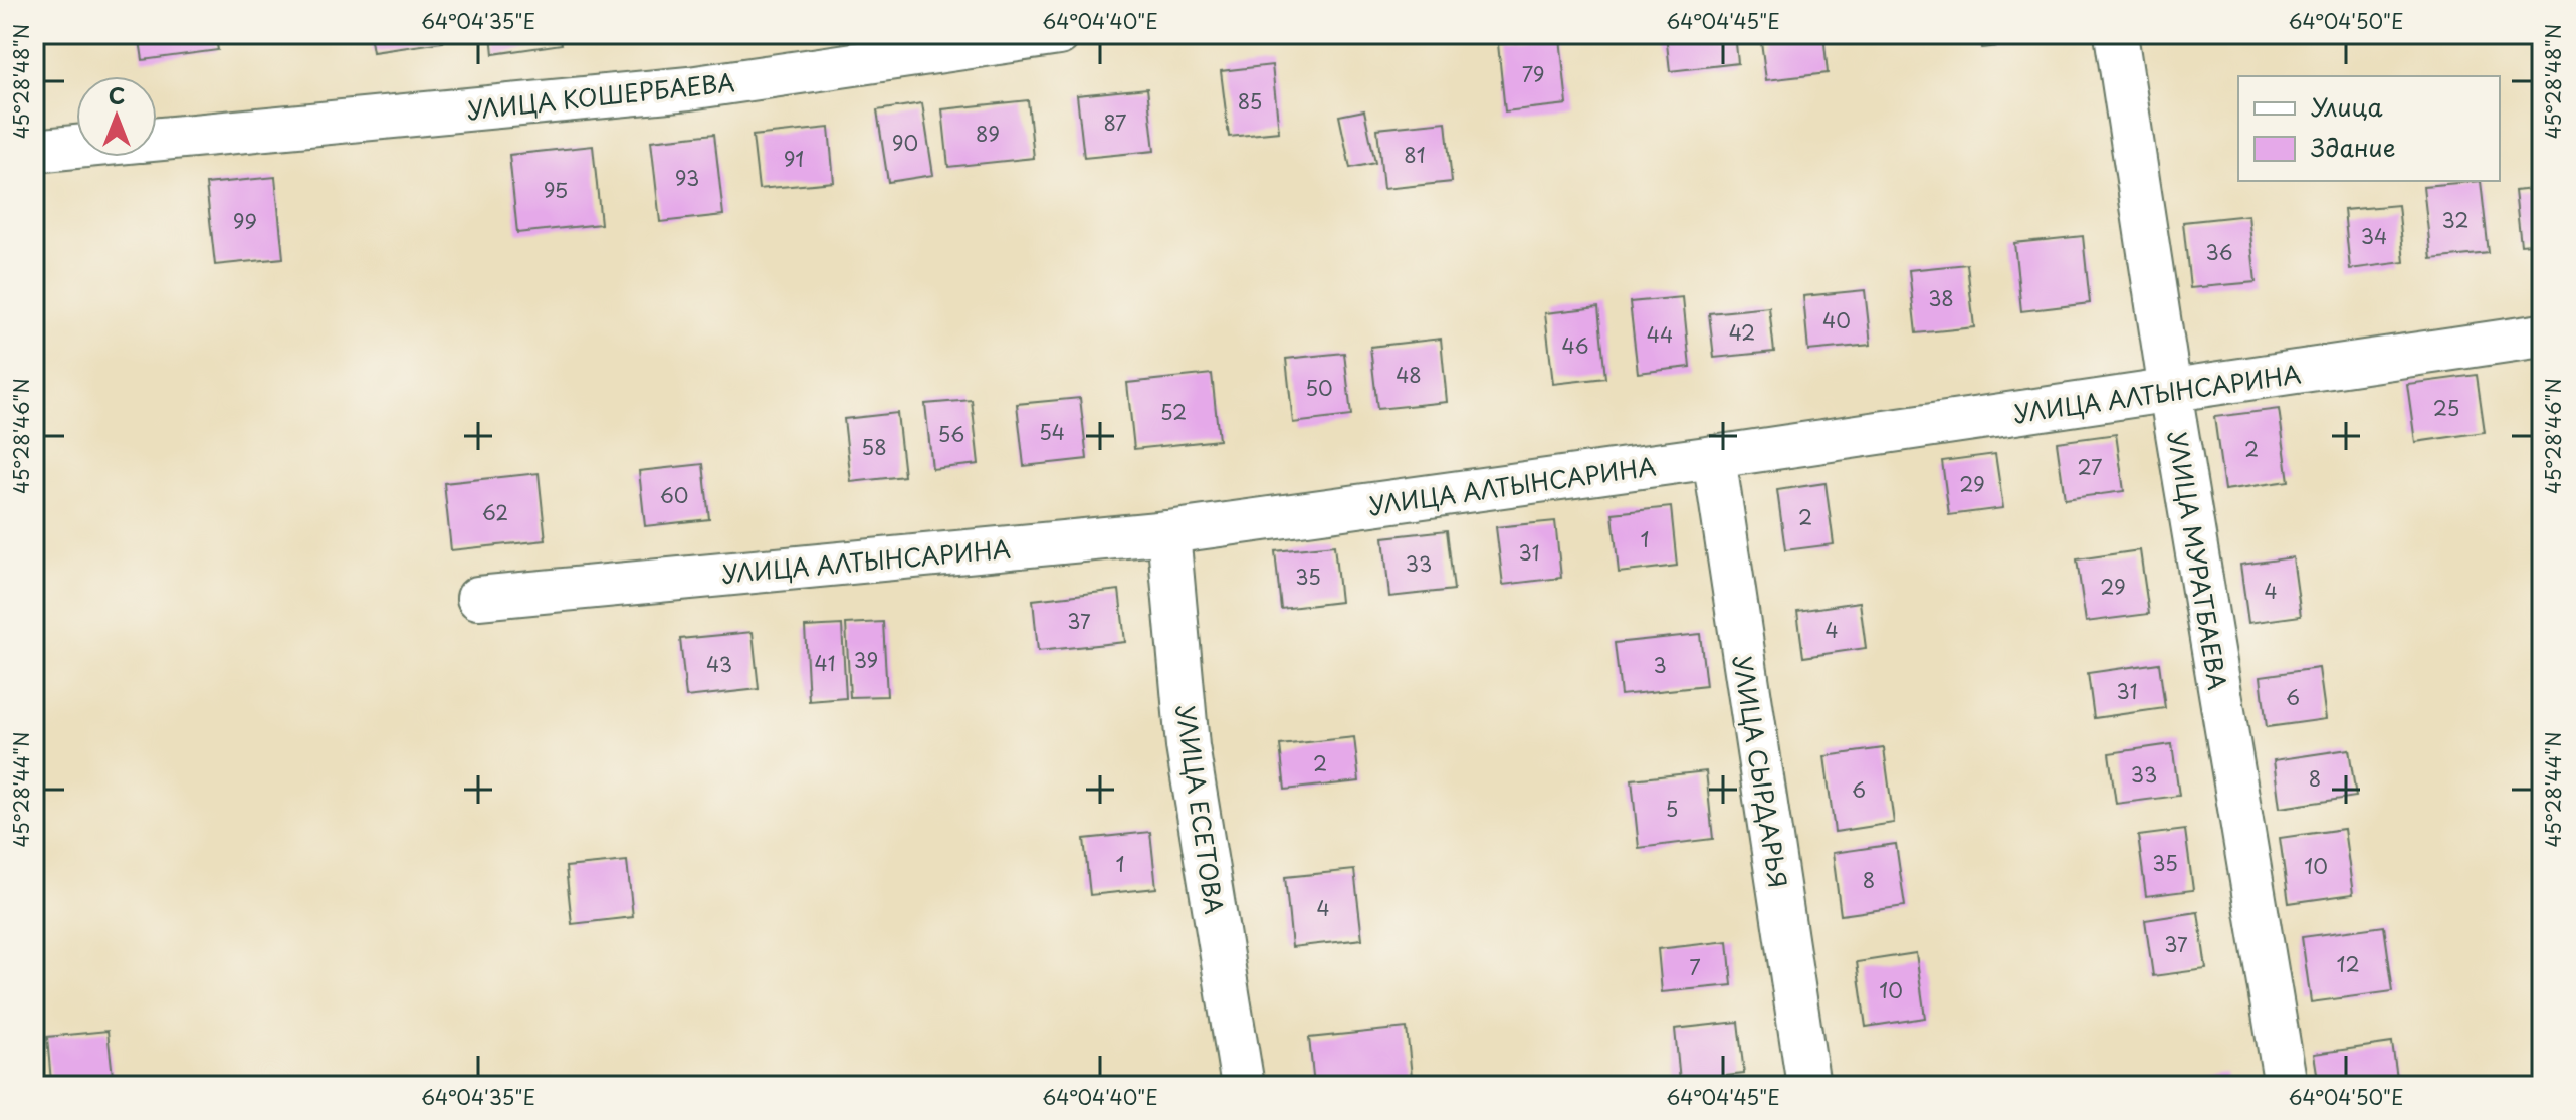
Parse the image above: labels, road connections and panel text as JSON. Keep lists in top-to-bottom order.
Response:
{
  "streets": {
    "street": [
      "УЛИЦА КОШЕРБАЕВА",
      "УЛИЦА АЛТЫНСАРИНА",
      "УЛИЦА МУРАТБАЕВА",
      "УЛИЦА СЫРДАРЬЯ",
      "УЛИЦА ЕСЕТОВА"
    ]
  },
  "crossings": [
    ["УЛИЦА АЛТЫНСАРИНА", "УЛИЦА МУРАТБАЕВА"],
    ["УЛИЦА АЛТЫНСАРИНА", "УЛИЦА СЫРДАРЬЯ"],
    ["УЛИЦА АЛТЫНСАРИНА", "УЛИЦА ЕСЕТОВА"]
  ],
  "house_numbers": [
    "79",
    "85",
    "87",
    "89",
    "90",
    "81",
    "91",
    "93",
    "95",
    "32",
    "99",
    "34",
    "36",
    "38",
    "40",
    "42",
    "44",
    "46",
    "48",
    "50",
    "25",
    "52",
    "54",
    "56",
    "58",
    "2",
    "27",
    "29",
    "60",
    "62",
    "2",
    "1",
    "31",
    "33",
    "35",
    "29",
    "4",
    "37",
    "4",
    "39",
    "41",
    "43",
    "3",
    "31",
    "6",
    "2",
    "33",
    "8",
    "6",
    "5",
    "35",
    "1",
    "10",
    "8",
    "4",
    "37",
    "12",
    "7",
    "10"
  ],
  "legend": ["Улица", "Здание"],
  "north": "top",
  "coordinates": [
    "64°04'35\"E",
    "64°04'40\"E",
    "64°04'45\"E",
    "64°04'50\"E",
    "45°28'48\"N",
    "45°28'46\"N",
    "45°28'44\"N"
  ]
}
